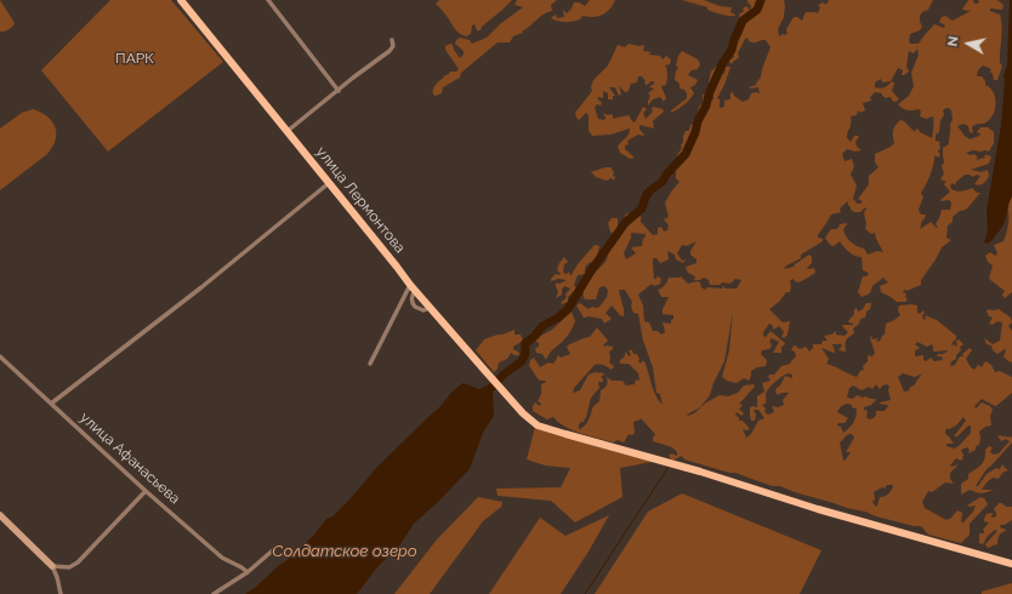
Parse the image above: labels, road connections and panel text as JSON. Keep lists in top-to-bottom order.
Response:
{
  "streets": {
    "main road": ["улица Лермонтова"],
    "street": ["улица Афанасьева"]
  },
  "water": ["Солдатское озеро"],
  "parks": ["ПАРК"],
  "north": "left"
}
